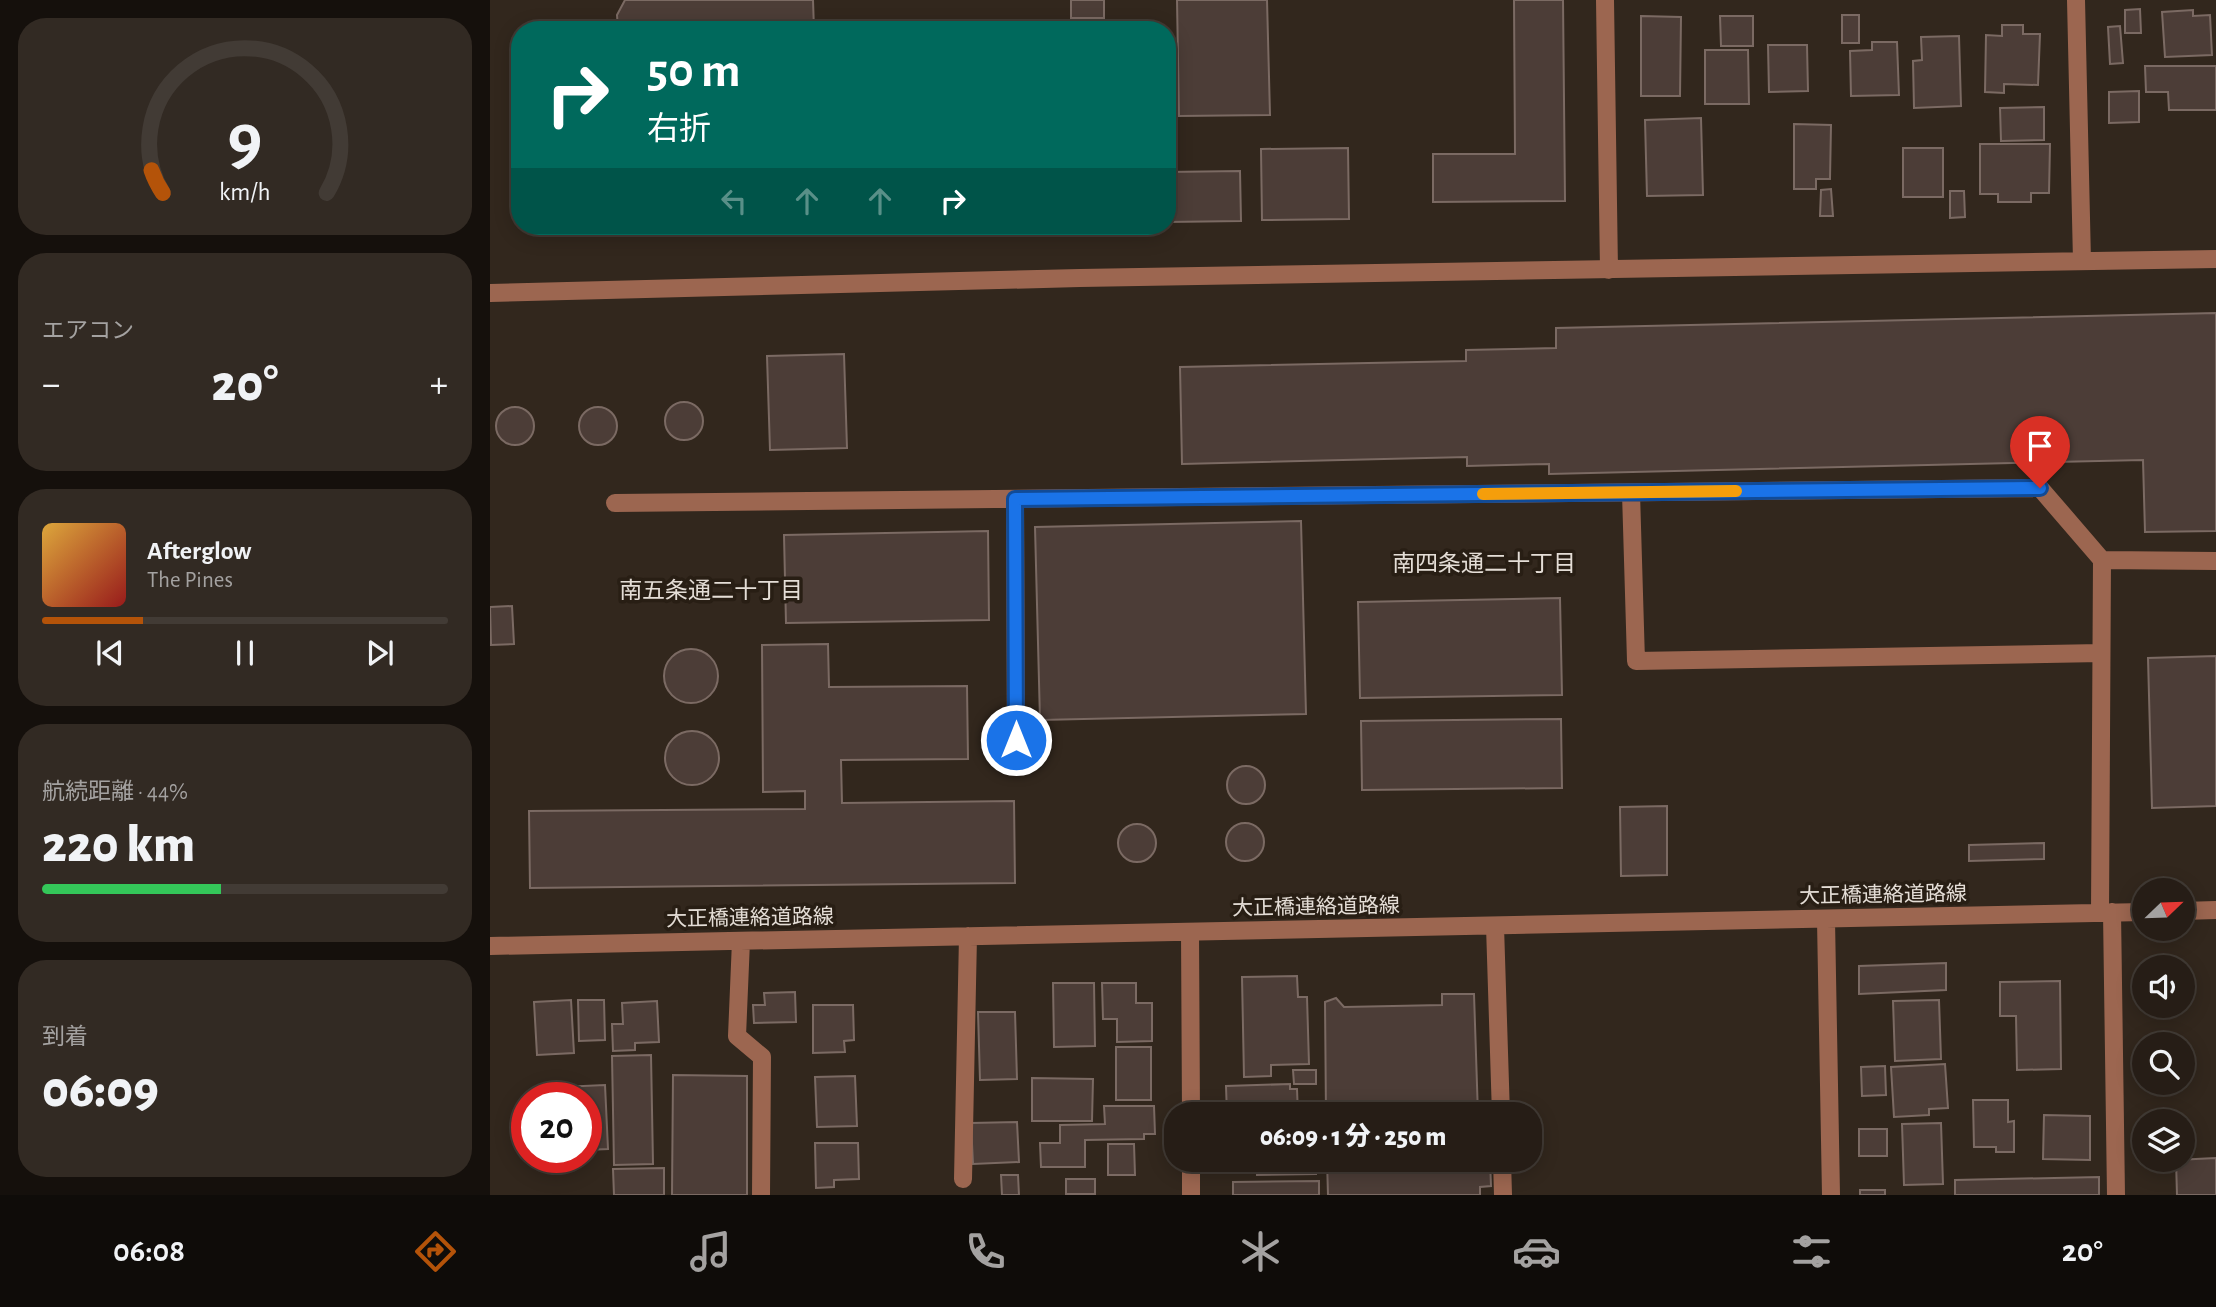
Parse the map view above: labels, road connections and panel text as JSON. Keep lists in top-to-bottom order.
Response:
{
  "streets": {
    "street": ["大正橋連絡道路線"]
  },
  "districts": ["南四条通二十丁目", "南五条通二十丁目"],
  "north": "top right",
  "page": {
    "turn": ["50 m", "右折"],
    "tile": [
      "エアコン",
      ["航続距離 · 44%", "220 km"],
      ["到着", "06:09"]
    ],
    "heat": ["−", "20°", "+"],
    "song": ["Afterglow", "The Pines"],
    "limit": "20",
    "trip": "06:09 · 1 分 · 250 m",
    "tabs": ["06:08", "20°"],
    "gauge": ["9", "km/h"]
  }
}
